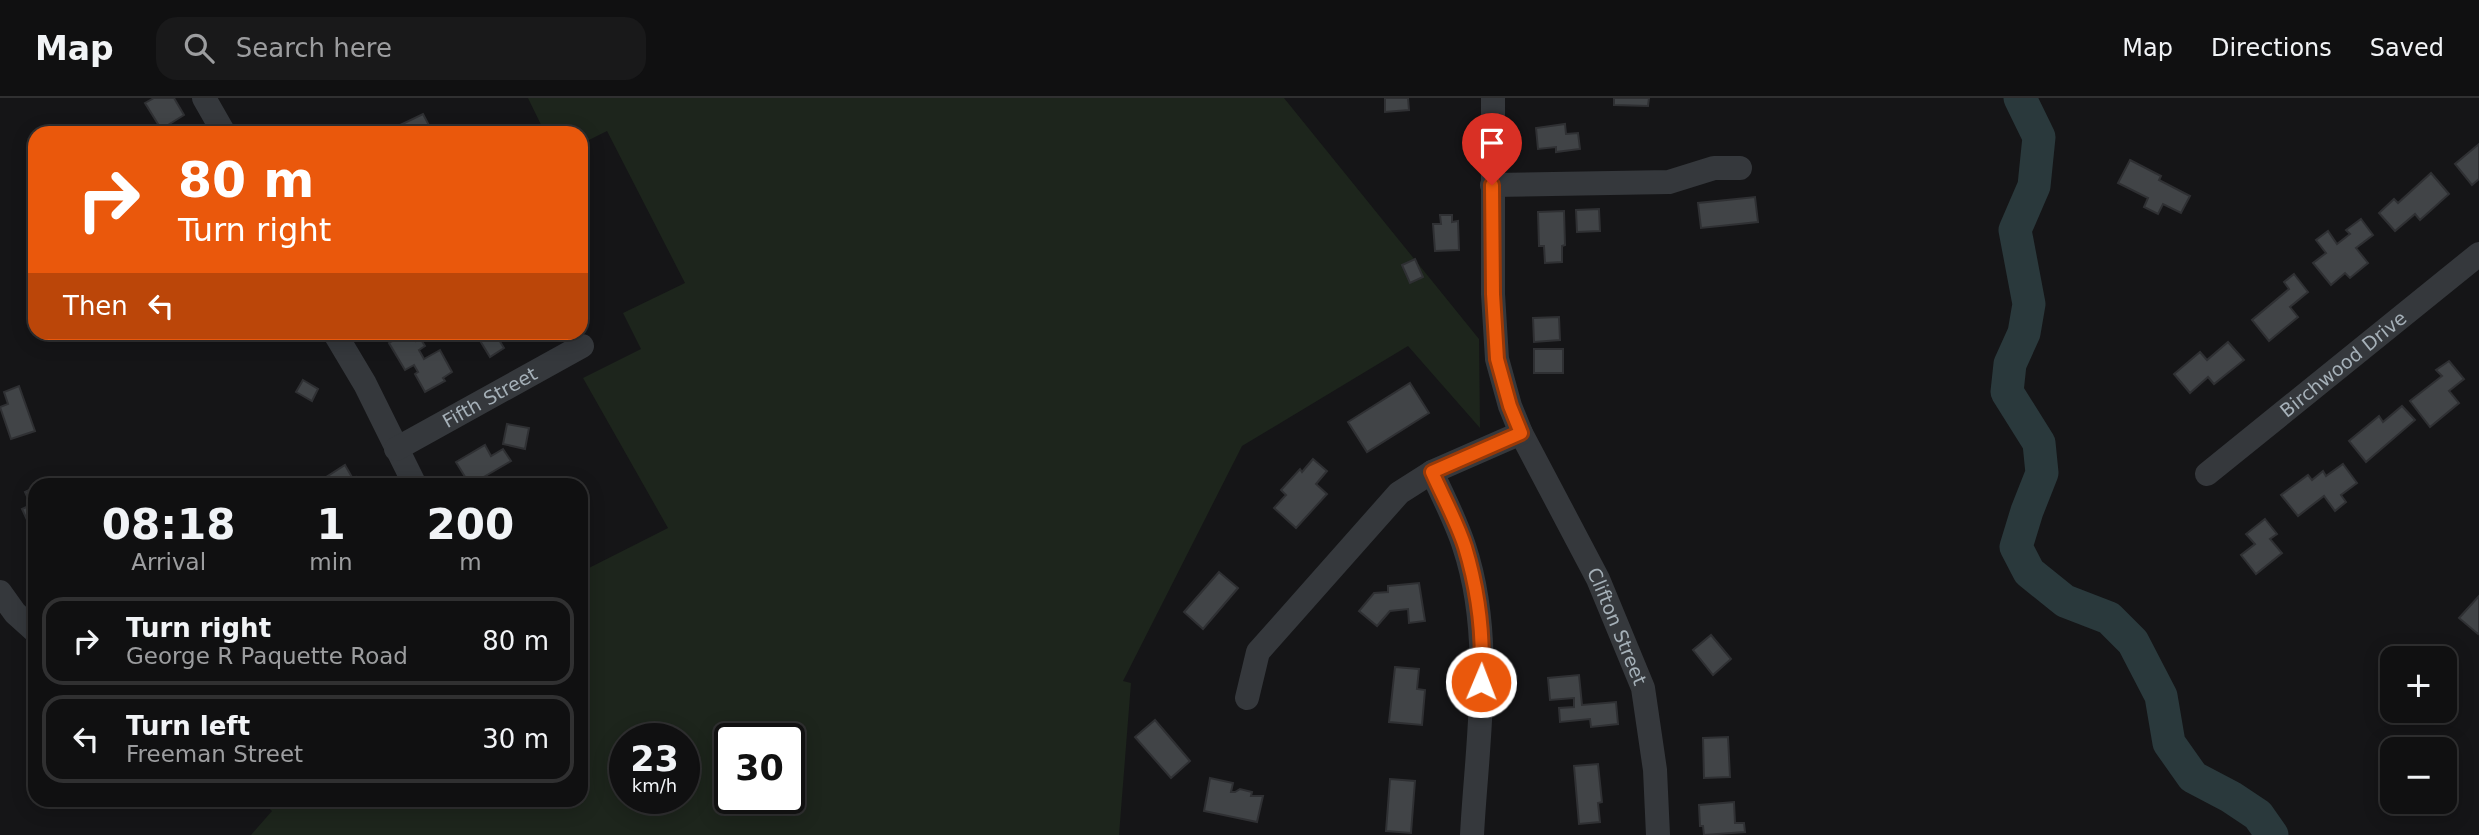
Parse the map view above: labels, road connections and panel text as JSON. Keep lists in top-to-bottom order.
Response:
{
  "streets": {
    "street": ["Birchwood Drive", "Fifth Street", "Clifton Street"]
  },
  "page": {
    "header": "Map",
    "search": "Search here",
    "nav": ["Map", "Directions", "Saved"],
    "turn": ["80 m", "Turn right"],
    "then": "Then",
    "eta": [
      "08:18",
      "Arrival",
      "1",
      "min",
      "200",
      "m"
    ],
    "list": [
      {
        "name": "Turn right",
        "note": "George R Paquette Road",
        "value": "80 m"
      },
      {
        "name": "Turn left",
        "note": "Freeman Street",
        "value": "30 m"
      }
    ],
    "map_buttons": ["+", "−"],
    "speed": "23 km/h",
    "limit": "30"
  }
}
